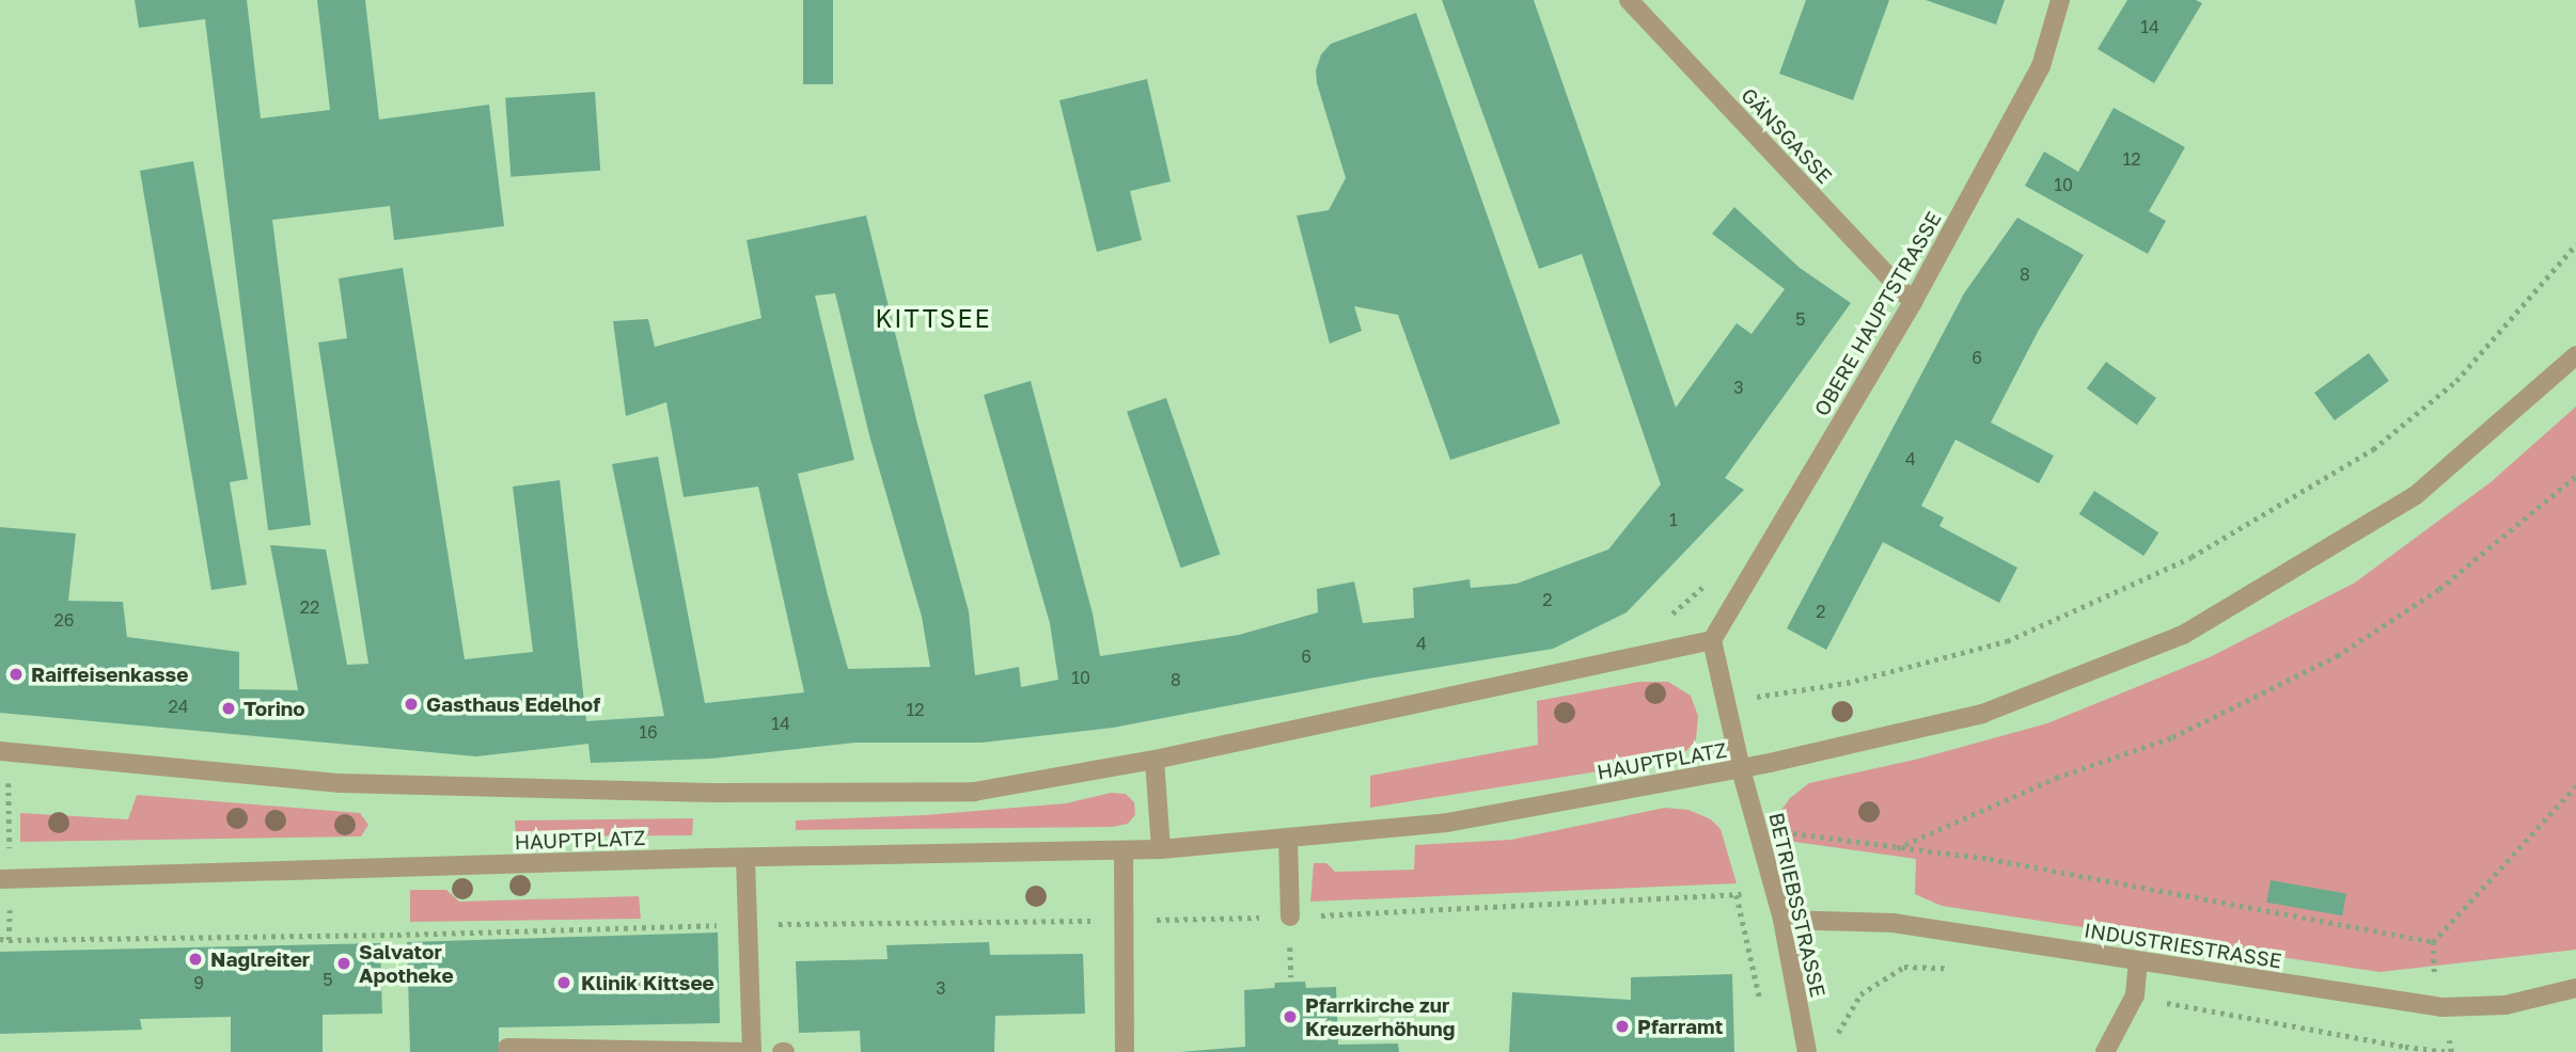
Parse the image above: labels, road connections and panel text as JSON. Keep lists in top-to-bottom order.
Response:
{
  "streets": {
    "street": [
      "GÄNSGASSE",
      "OBERE HAUPTSTRASSE",
      "HAUPTPLATZ",
      "BETRIEBSSTRASSE",
      "INDUSTRIESTRASSE"
    ]
  },
  "crossings": [
    ["GÄNSGASSE", "OBERE HAUPTSTRASSE"],
    ["OBERE HAUPTSTRASSE", "HAUPTPLATZ"],
    ["HAUPTPLATZ", "BETRIEBSSTRASSE"],
    ["BETRIEBSSTRASSE", "INDUSTRIESTRASSE"]
  ],
  "districts": ["KITTSEE"],
  "places": [
    "Raiffeisenkasse",
    "Gasthaus Edelhof",
    "Torino",
    "Naglreiter",
    "Salvator Apotheke",
    "Klinik Kittsee",
    "Pfarrkirche zur Kreuzerhöhung",
    "Pfarramt"
  ],
  "house_numbers": [
    "14",
    "12",
    "10",
    "8",
    "5",
    "6",
    "3",
    "4",
    "1",
    "2",
    "22",
    "2",
    "26",
    "4",
    "6",
    "10",
    "8",
    "24",
    "12",
    "14",
    "16",
    "5",
    "9",
    "3"
  ]
}
